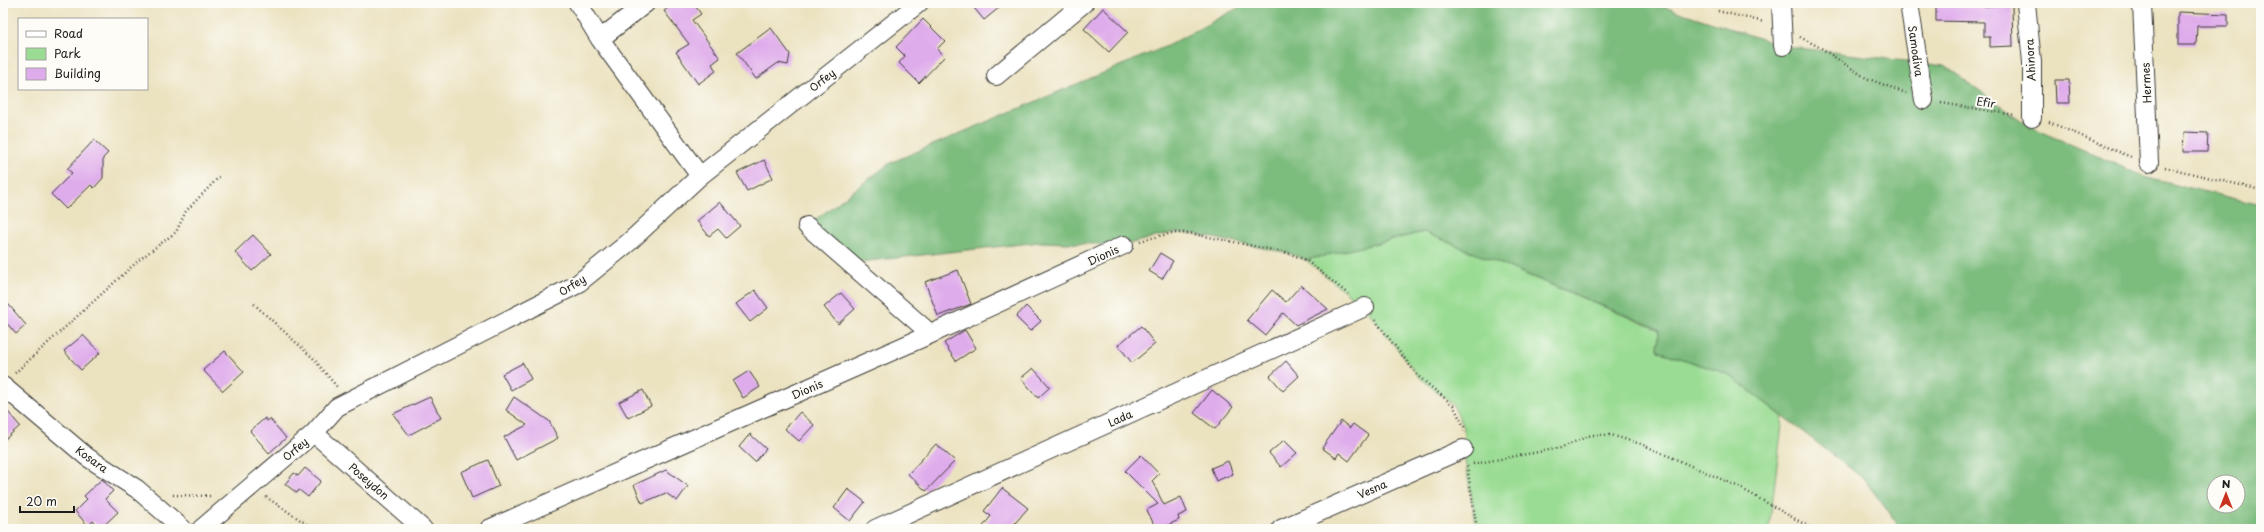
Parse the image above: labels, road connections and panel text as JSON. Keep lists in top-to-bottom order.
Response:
{
  "streets": {
    "street": [
      "Samodiva",
      "Ahinora",
      "Orfey",
      "Hermes",
      "Dionis",
      "Lada",
      "Kosara",
      "Poseydon",
      "Vesna"
    ],
    "path": ["Efir"]
  },
  "crossings": [
    ["Samodiva", "Efir"],
    ["Ahinora", "Efir"],
    ["Orfey", "Poseydon"],
    ["Hermes", "Efir"]
  ],
  "legend": ["Road", "Park", "Building"],
  "scale_bar": "20 m",
  "north": "top"
}
